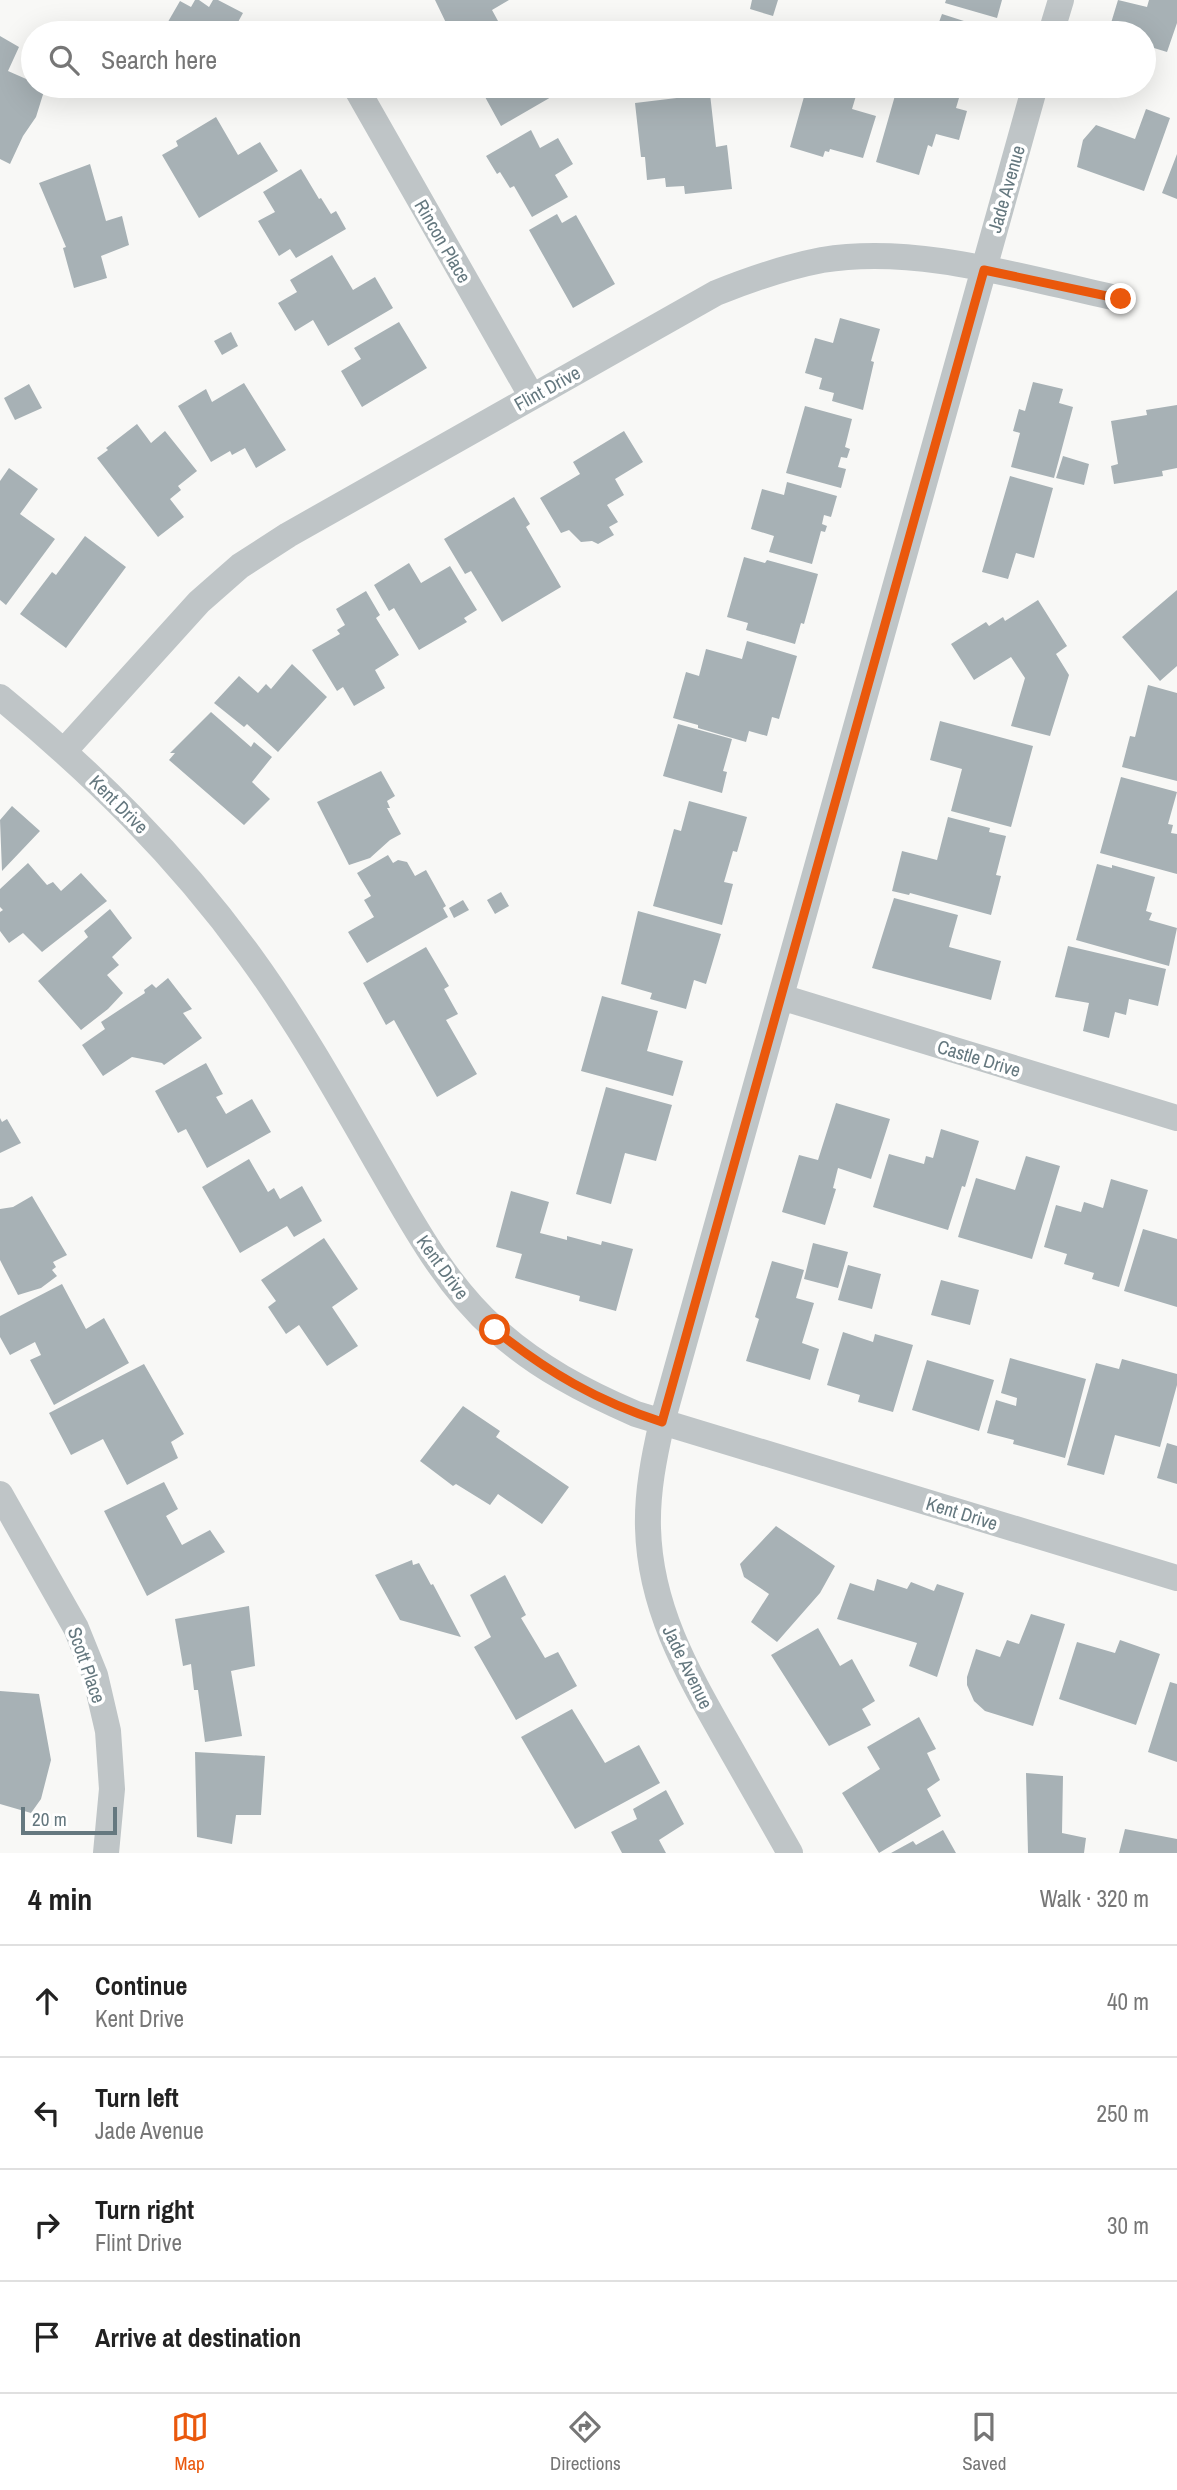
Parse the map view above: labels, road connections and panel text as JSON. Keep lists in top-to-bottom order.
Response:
{
  "streets": {
    "street": [
      "Jade Avenue",
      "Rincon Place",
      "Flint Drive",
      "Kent Drive",
      "Castle Drive",
      "Scott Place"
    ]
  },
  "crossings": [
    ["Jade Avenue", "Flint Drive"],
    ["Jade Avenue", "Kent Drive"],
    ["Jade Avenue", "Castle Drive"],
    ["Rincon Place", "Flint Drive"],
    ["Flint Drive", "Kent Drive"]
  ],
  "scale_bar": "20 m",
  "page": {
    "search": "Search here",
    "scale": "20 m",
    "heading": ["4 min", "Walk · 320 m"],
    "list": [
      ["Continue", "Kent Drive", "40 m"],
      ["Turn left", "Jade Avenue", "250 m"],
      ["Turn right", "Flint Drive", "30 m"],
      "Arrive at destination"
    ],
    "nav": ["Map", "Directions", "Saved"]
  }
}
